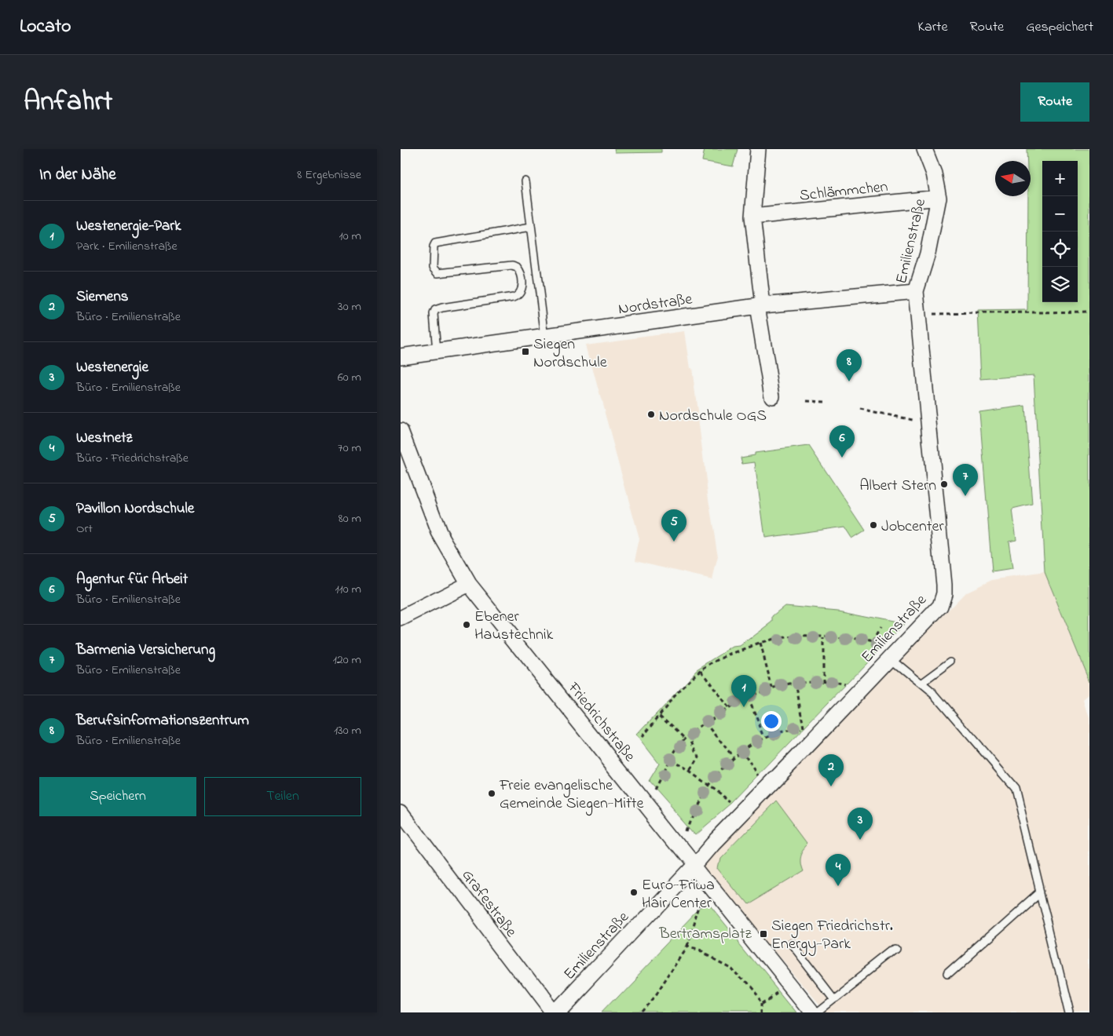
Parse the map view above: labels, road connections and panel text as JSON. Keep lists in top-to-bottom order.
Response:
{
  "streets": {
    "street": [
      "Schlämmchen",
      "Emilienstraße",
      "Nordstraße",
      "Friedrichstraße",
      "Grafestraße"
    ]
  },
  "crossings": [
    ["Schlämmchen", "Emilienstraße"],
    ["Emilienstraße", "Nordstraße"],
    ["Emilienstraße", "Friedrichstraße"]
  ],
  "parks": ["Bertramsplatz"],
  "places": {
    "transit": ["Siegen Nordschule", "Siegen Friedrichstr. Energy-Park"],
    "other": [
      "Nordschule OGS",
      "Albert Stern",
      "Jobcenter",
      "Ebener Haustechnik",
      "Freie evangelische Gemeinde Siegen-Mitte",
      "Euro-Friwa Hair Center"
    ]
  },
  "north": "left",
  "page": {
    "header": "Locato",
    "nav": ["Karte", "Route", "Gespeichert"],
    "title": "Anfahrt",
    "buttons": [
      "Route",
      ["Speichern", "Teilen"]
    ],
    "heading": ["In der Nähe", "8 Ergebnisse"],
    "map_buttons": ["+", "−"],
    "list": [
      {
        "mark": "1",
        "name": "Westenergie-Park",
        "note": "Park · Emilienstraße",
        "value": "10 m"
      },
      {
        "mark": "2",
        "name": "Siemens",
        "note": "Büro · Emilienstraße",
        "value": "30 m"
      },
      {
        "mark": "3",
        "name": "Westenergie",
        "note": "Büro · Emilienstraße",
        "value": "60 m"
      },
      {
        "mark": "4",
        "name": "Westnetz",
        "note": "Büro · Friedrichstraße",
        "value": "70 m"
      },
      {
        "mark": "5",
        "name": "Pavillon Nordschule",
        "note": "Ort",
        "value": "80 m"
      },
      {
        "mark": "6",
        "name": "Agentur für Arbeit",
        "note": "Büro · Emilienstraße",
        "value": "110 m"
      },
      {
        "mark": "7",
        "name": "Barmenia Versicherung",
        "note": "Büro · Emilienstraße",
        "value": "120 m"
      },
      {
        "mark": "8",
        "name": "Berufsinformationszentrum",
        "note": "Büro · Emilienstraße",
        "value": "130 m"
      }
    ],
    "pins": [
      "8",
      "6",
      "7",
      "5",
      "1",
      "2",
      "3",
      "4"
    ]
  }
}
